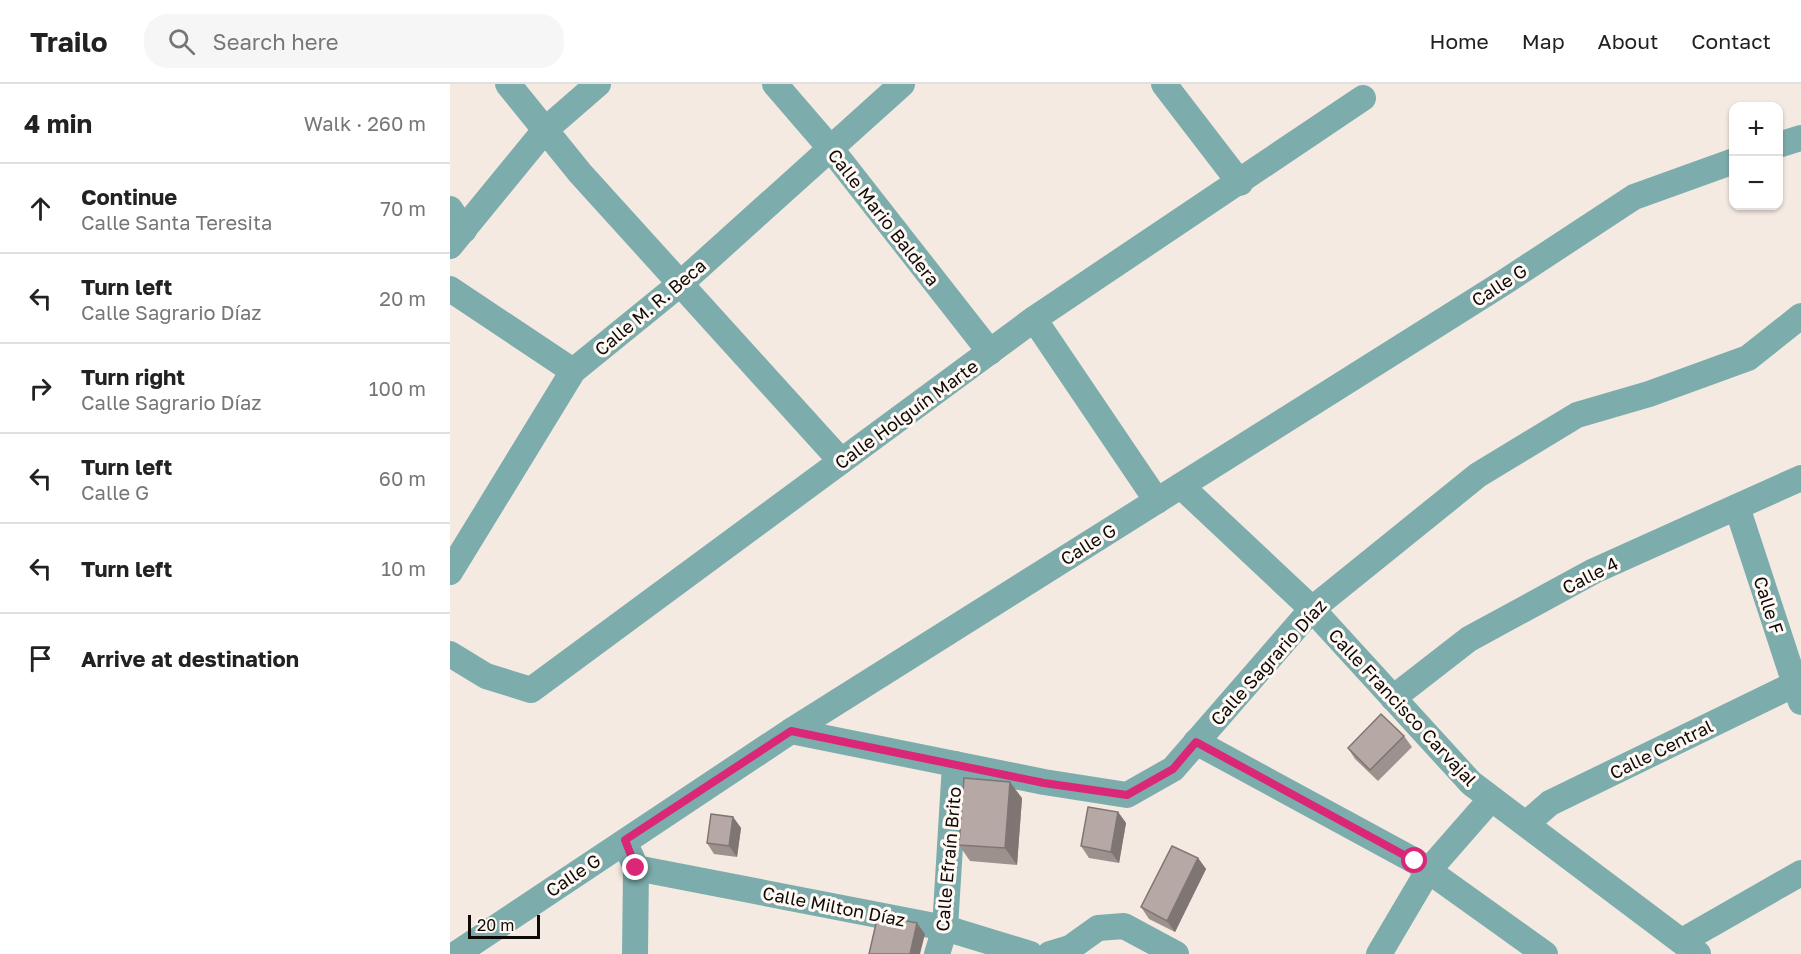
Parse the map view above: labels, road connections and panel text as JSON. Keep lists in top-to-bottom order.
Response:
{
  "streets": {
    "street": [
      "Calle Mario Baldera",
      "Calle G",
      "Calle M. R. Beca",
      "Calle Holguín Marte",
      "Calle 4",
      "Calle F",
      "Calle Sagrario Díaz",
      "Calle Francisco Carvajal",
      "Calle Central",
      "Calle Efraín Brito",
      "Calle Milton Díaz"
    ]
  },
  "crossings": [
    ["Calle Mario Baldera", "Calle M. R. Beca"],
    ["Calle Mario Baldera", "Calle Holguín Marte"],
    ["Calle G", "Calle Sagrario Díaz"],
    ["Calle G", "Calle Francisco Carvajal"],
    ["Calle 4", "Calle F"],
    ["Calle 4", "Calle Francisco Carvajal"],
    ["Calle F", "Calle Central"],
    ["Calle Sagrario Díaz", "Calle Francisco Carvajal"],
    ["Calle Sagrario Díaz", "Calle Efraín Brito"],
    ["Calle Francisco Carvajal", "Calle Central"],
    ["Calle Efraín Brito", "Calle Milton Díaz"]
  ],
  "scale_bar": "20 m",
  "page": {
    "header": "Trailo",
    "search": "Search here",
    "nav": [
      "Home",
      "Map",
      "About",
      "Contact"
    ],
    "heading": ["4 min", "Walk · 260 m"],
    "map_buttons": ["+", "−"],
    "list": [
      ["Continue", "Calle Santa Teresita", "70 m"],
      ["Turn left", "Calle Sagrario Díaz", "20 m"],
      ["Turn right", "Calle Sagrario Díaz", "100 m"],
      ["Turn left", "Calle G", "60 m"],
      ["Turn left", "10 m"],
      "Arrive at destination"
    ],
    "scale": "20 m"
  }
}
